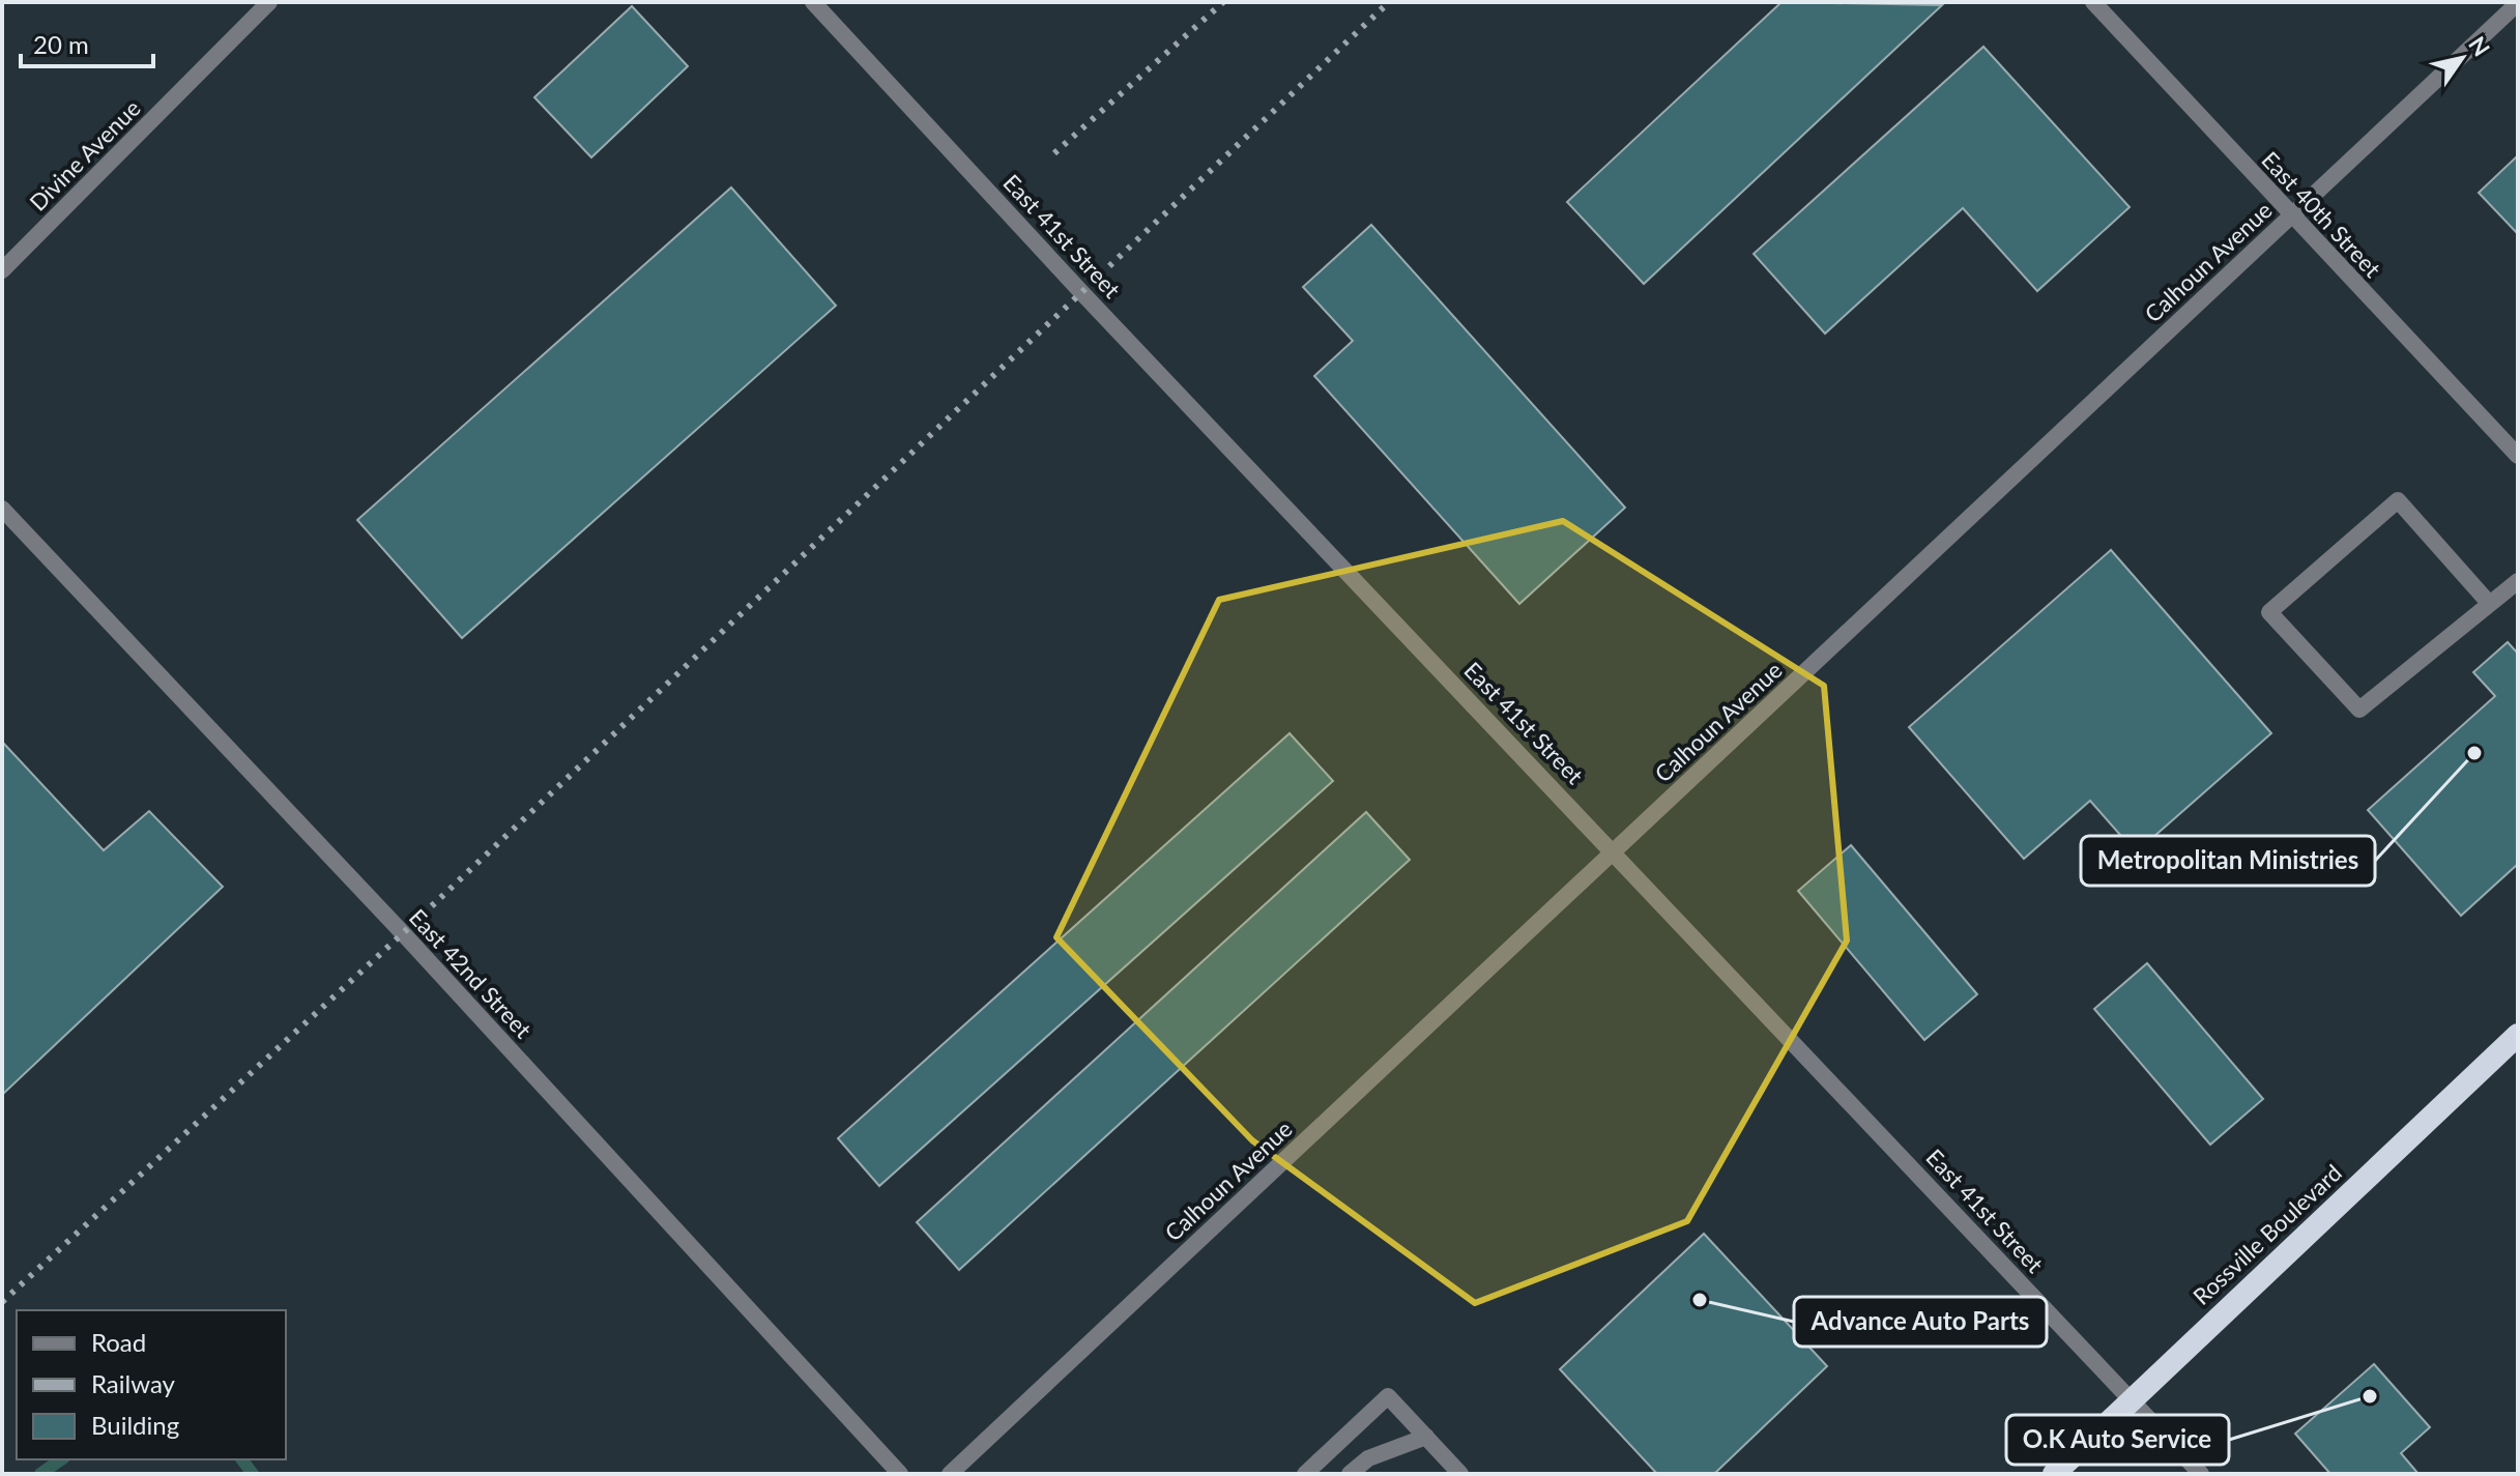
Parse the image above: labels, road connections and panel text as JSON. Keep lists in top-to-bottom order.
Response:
{
  "streets": {
    "highway": ["Rossville Boulevard"],
    "street": [
      "Divine Avenue",
      "East 40th Street",
      "East 41st Street",
      "Calhoun Avenue",
      "East 42nd Street"
    ]
  },
  "crossings": [
    ["East 40th Street", "Calhoun Avenue"],
    ["East 41st Street", "Calhoun Avenue"],
    ["East 41st Street", "Rossville Boulevard"]
  ],
  "places": ["Metropolitan Ministries", "Advance Auto Parts", "O.K Auto Service"],
  "legend": ["Road", "Railway", "Building"],
  "scale_bar": "20 m",
  "north": "top right"
}
